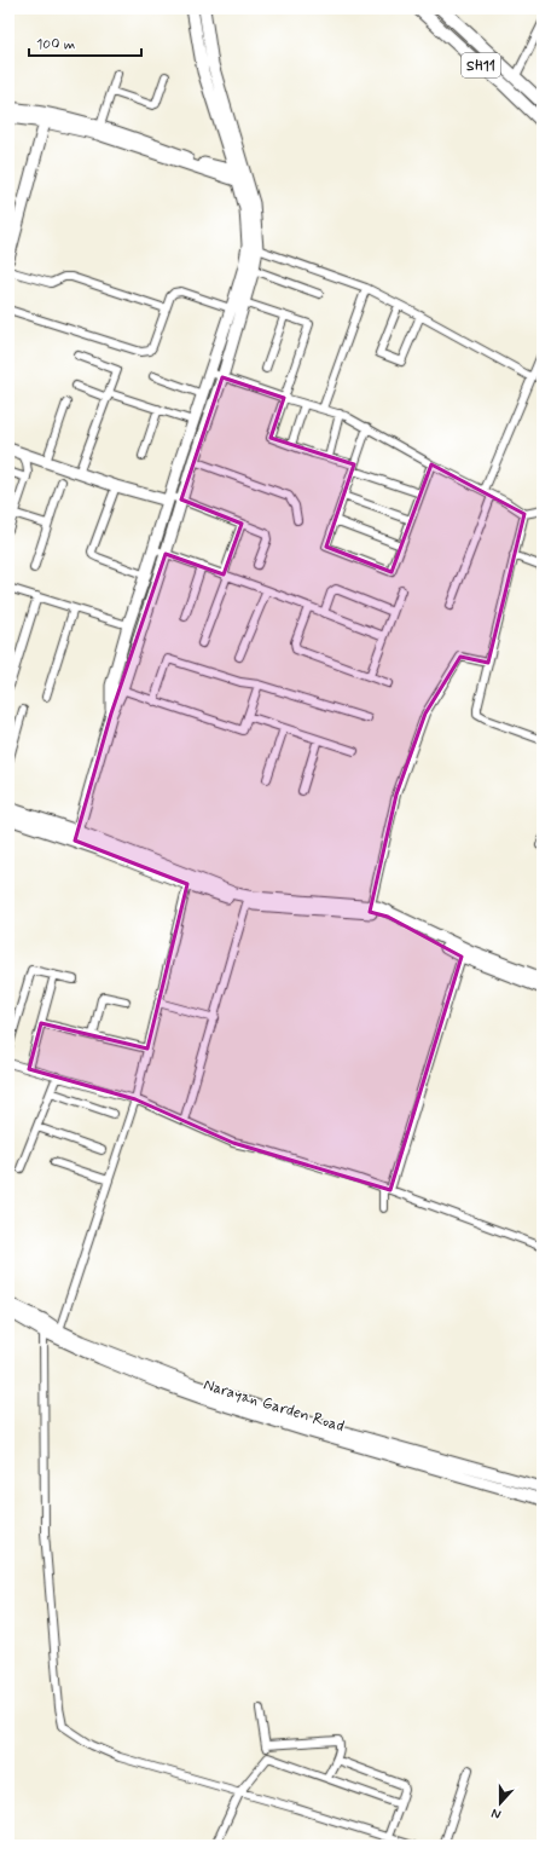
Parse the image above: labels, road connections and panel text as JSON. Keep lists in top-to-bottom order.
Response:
{
  "streets": {
    "main road": ["SH11"],
    "street": ["Narayan Garden Road"]
  },
  "scale_bar": "100 m",
  "north": "bottom"
}
